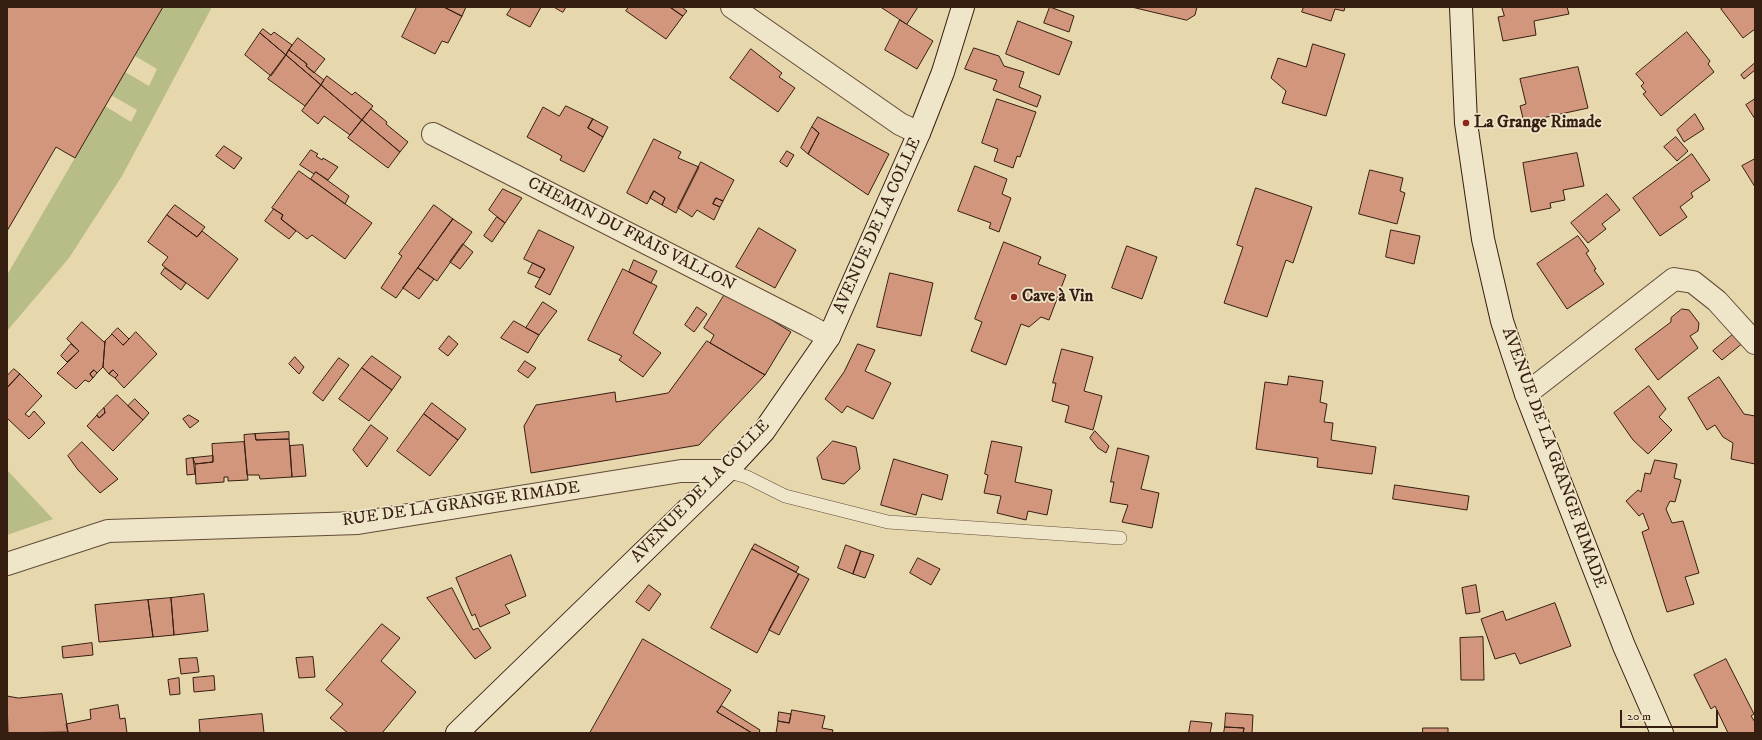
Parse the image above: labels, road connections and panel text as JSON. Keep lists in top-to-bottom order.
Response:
{
  "streets": {
    "street": [
      "AVENUE DE LA COLLE",
      "CHEMIN DU FRAIS VALLON",
      "AVENUE DE LA GRANGE RIMADE",
      "RUE DE LA GRANGE RIMADE"
    ]
  },
  "crossings": [
    ["AVENUE DE LA COLLE", "CHEMIN DU FRAIS VALLON"],
    ["AVENUE DE LA COLLE", "RUE DE LA GRANGE RIMADE"]
  ],
  "places": ["La Grange Rimade", "Cave à Vin"],
  "scale_bar": "20 m"
}
